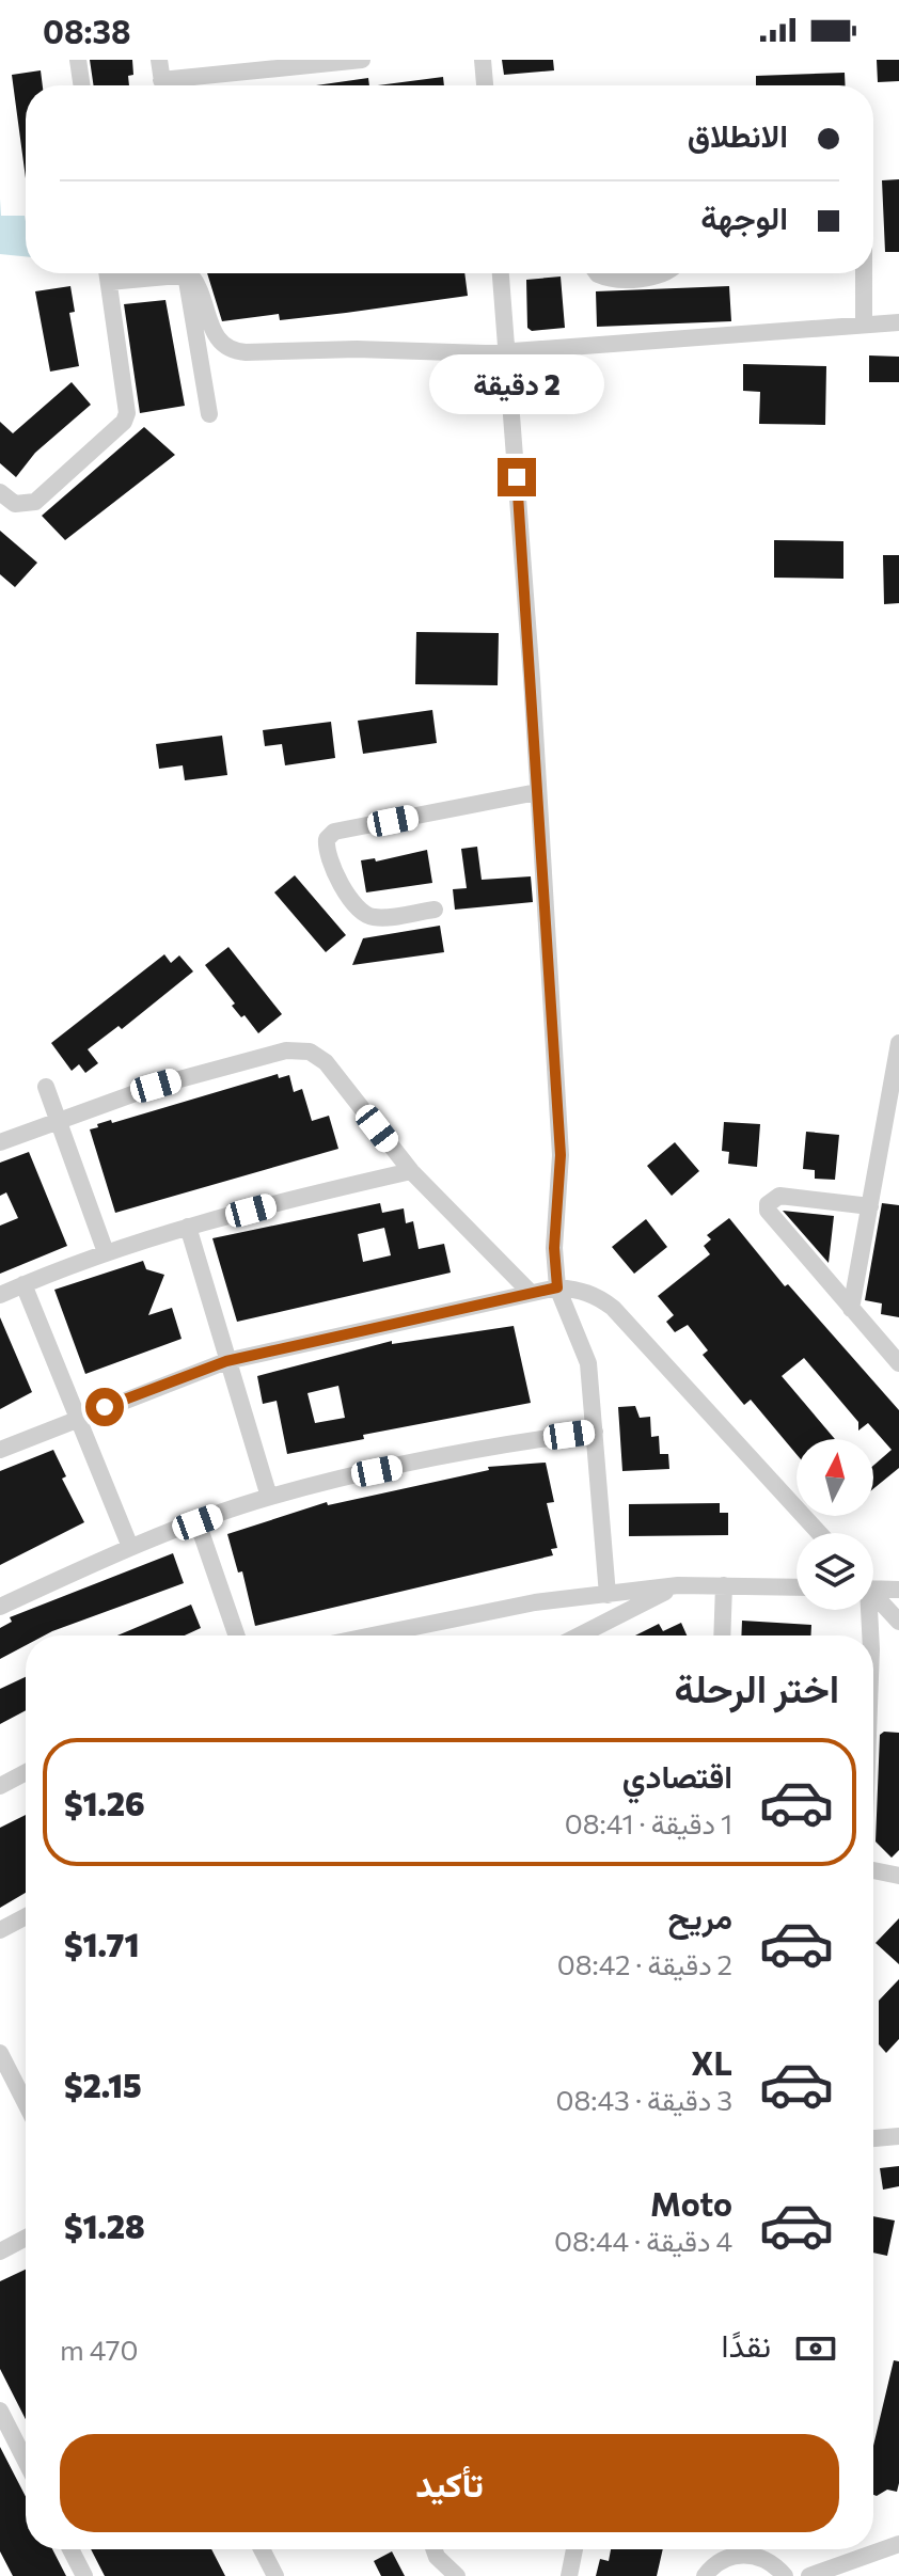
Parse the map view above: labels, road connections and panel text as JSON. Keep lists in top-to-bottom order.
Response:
{
  "north": "top",
  "page": {
    "status": "08:38",
    "banner": ["الانطلاق", "الوجهة"],
    "bubble": "2 دقيقة",
    "heading": "اختر الرحلة",
    "list": [
      {
        "name": "اقتصادي",
        "note": "1 دقيقة · 08:41",
        "value": "$1.26"
      },
      {
        "name": "مريح",
        "note": "2 دقيقة · 08:42",
        "value": "$1.71"
      },
      {
        "name": "XL",
        "note": "3 دقيقة · 08:43",
        "value": "$2.15"
      },
      {
        "name": "Moto",
        "note": "4 دقيقة · 08:44",
        "value": "$1.28"
      }
    ],
    "pay": ["نقدًا", "470 m"],
    "buttons": "تأكيد"
  }
}
